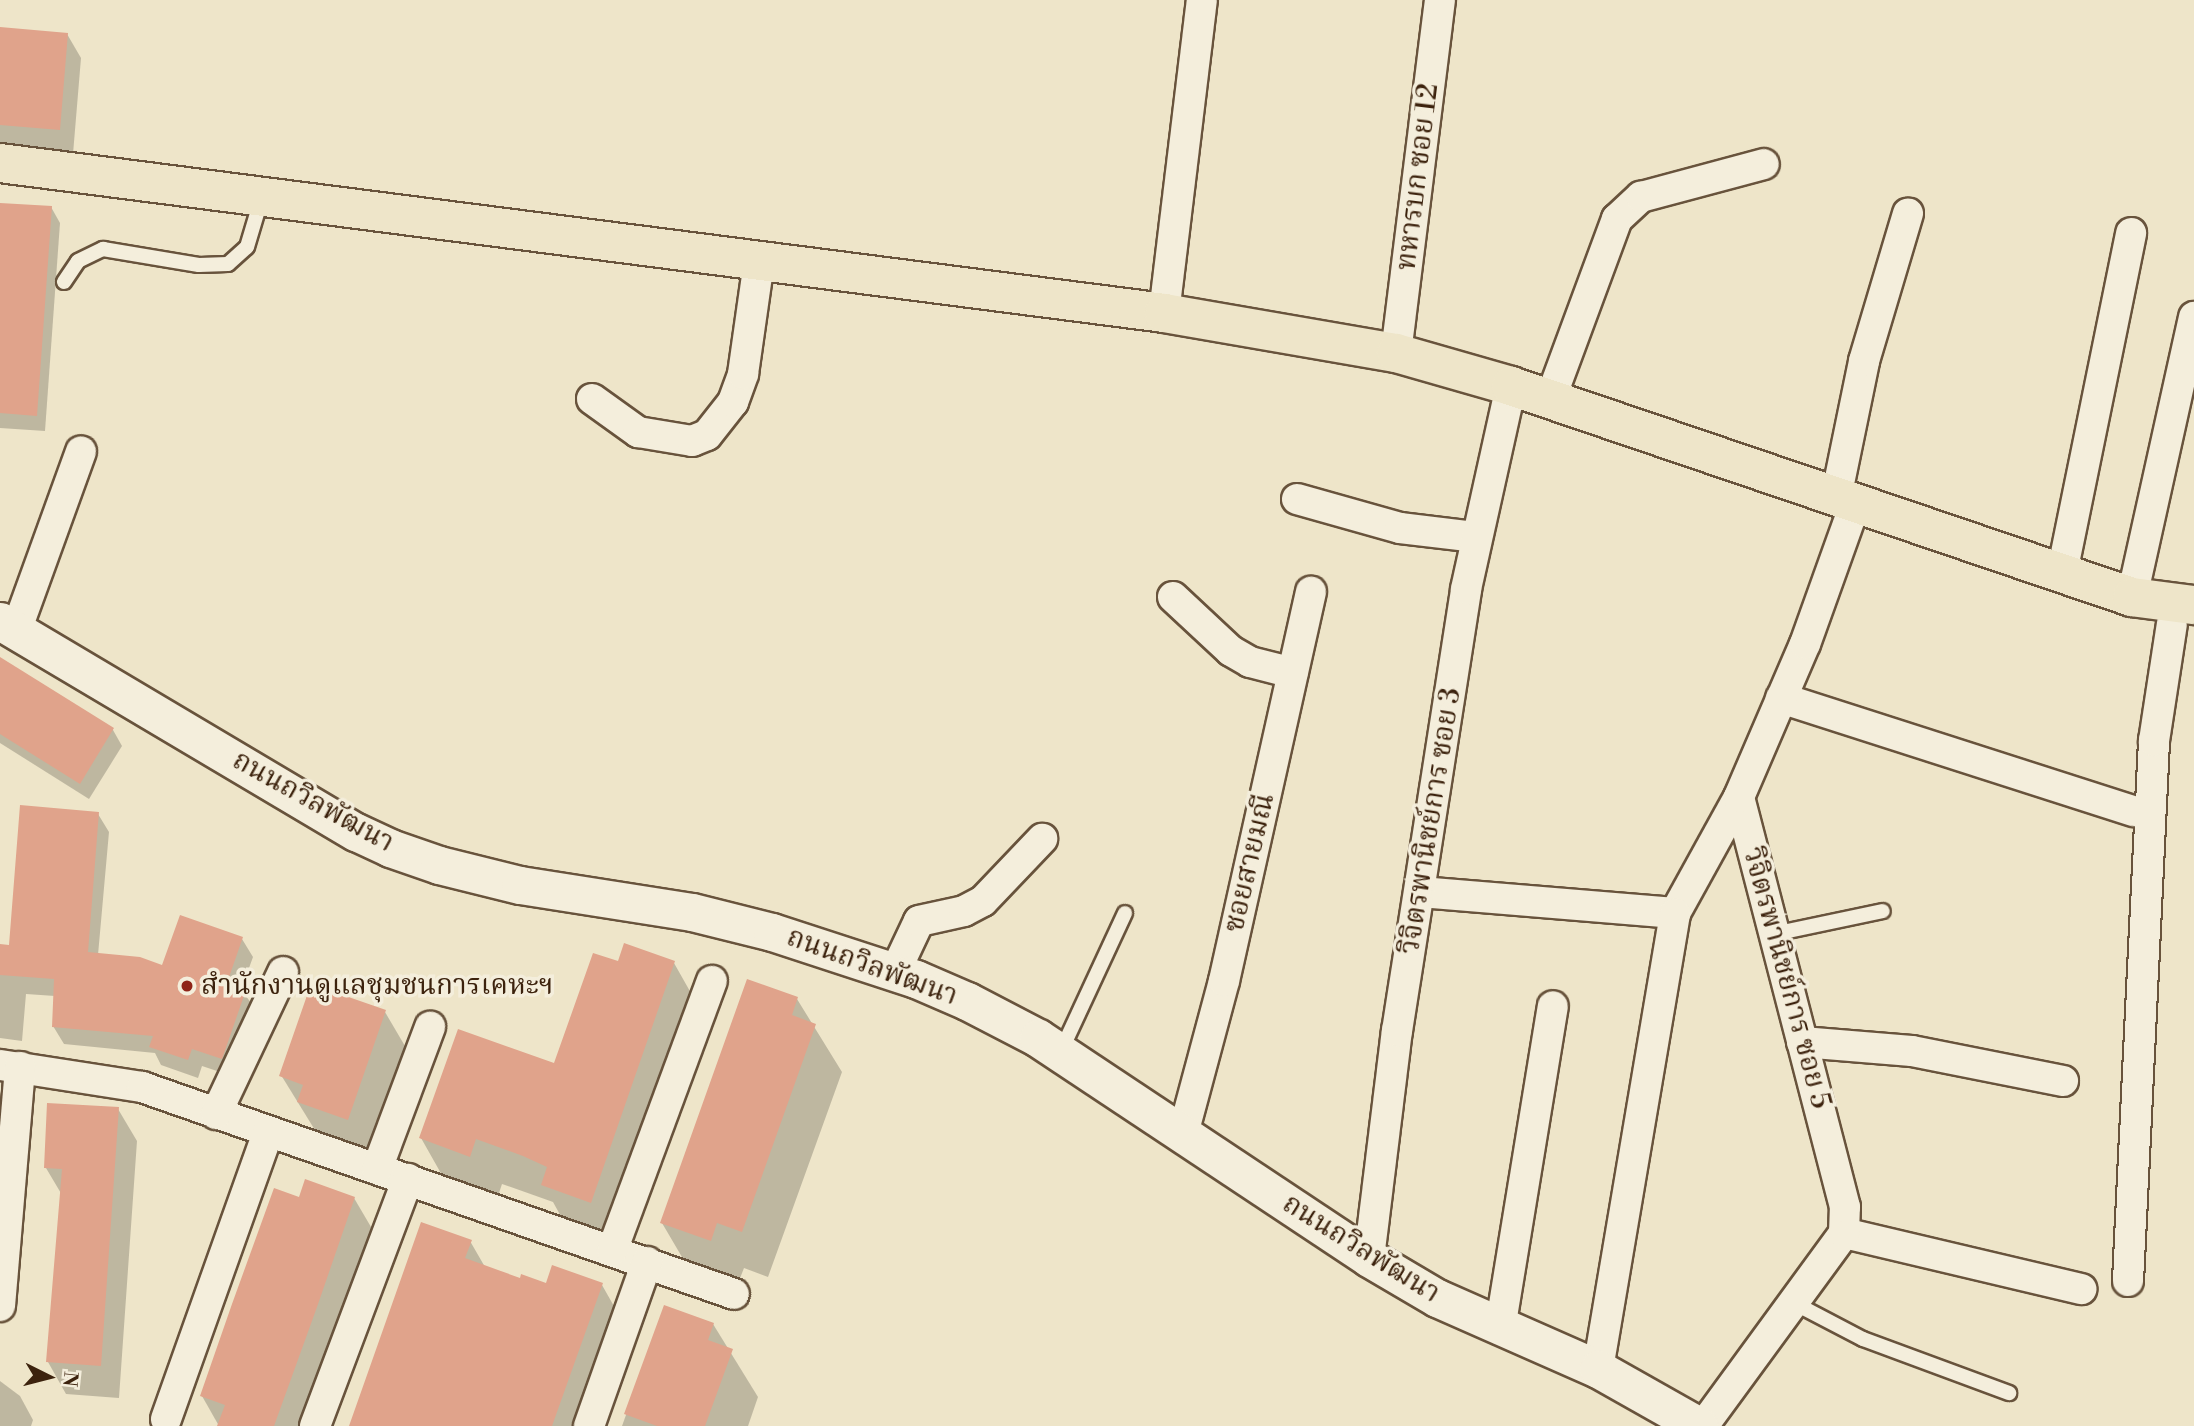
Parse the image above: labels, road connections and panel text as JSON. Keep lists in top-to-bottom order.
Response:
{
  "streets": {
    "street": [
      "ทหารบก ซอย 12",
      "ถนนถวิลพัฒนา",
      "วิจิตรพานิชย์การ ซอย 3",
      "ซอยสายมณี",
      "วิจิตรพานิชย์การ ซอย 5"
    ]
  },
  "crossings": [
    ["ถนนถวิลพัฒนา", "วิจิตรพานิชย์การ ซอย 3"],
    ["ถนนถวิลพัฒนา", "ซอยสายมณี"]
  ],
  "places": ["สำนักงานดูแลชุมชนการเคหะฯ"],
  "north": "right"
}
